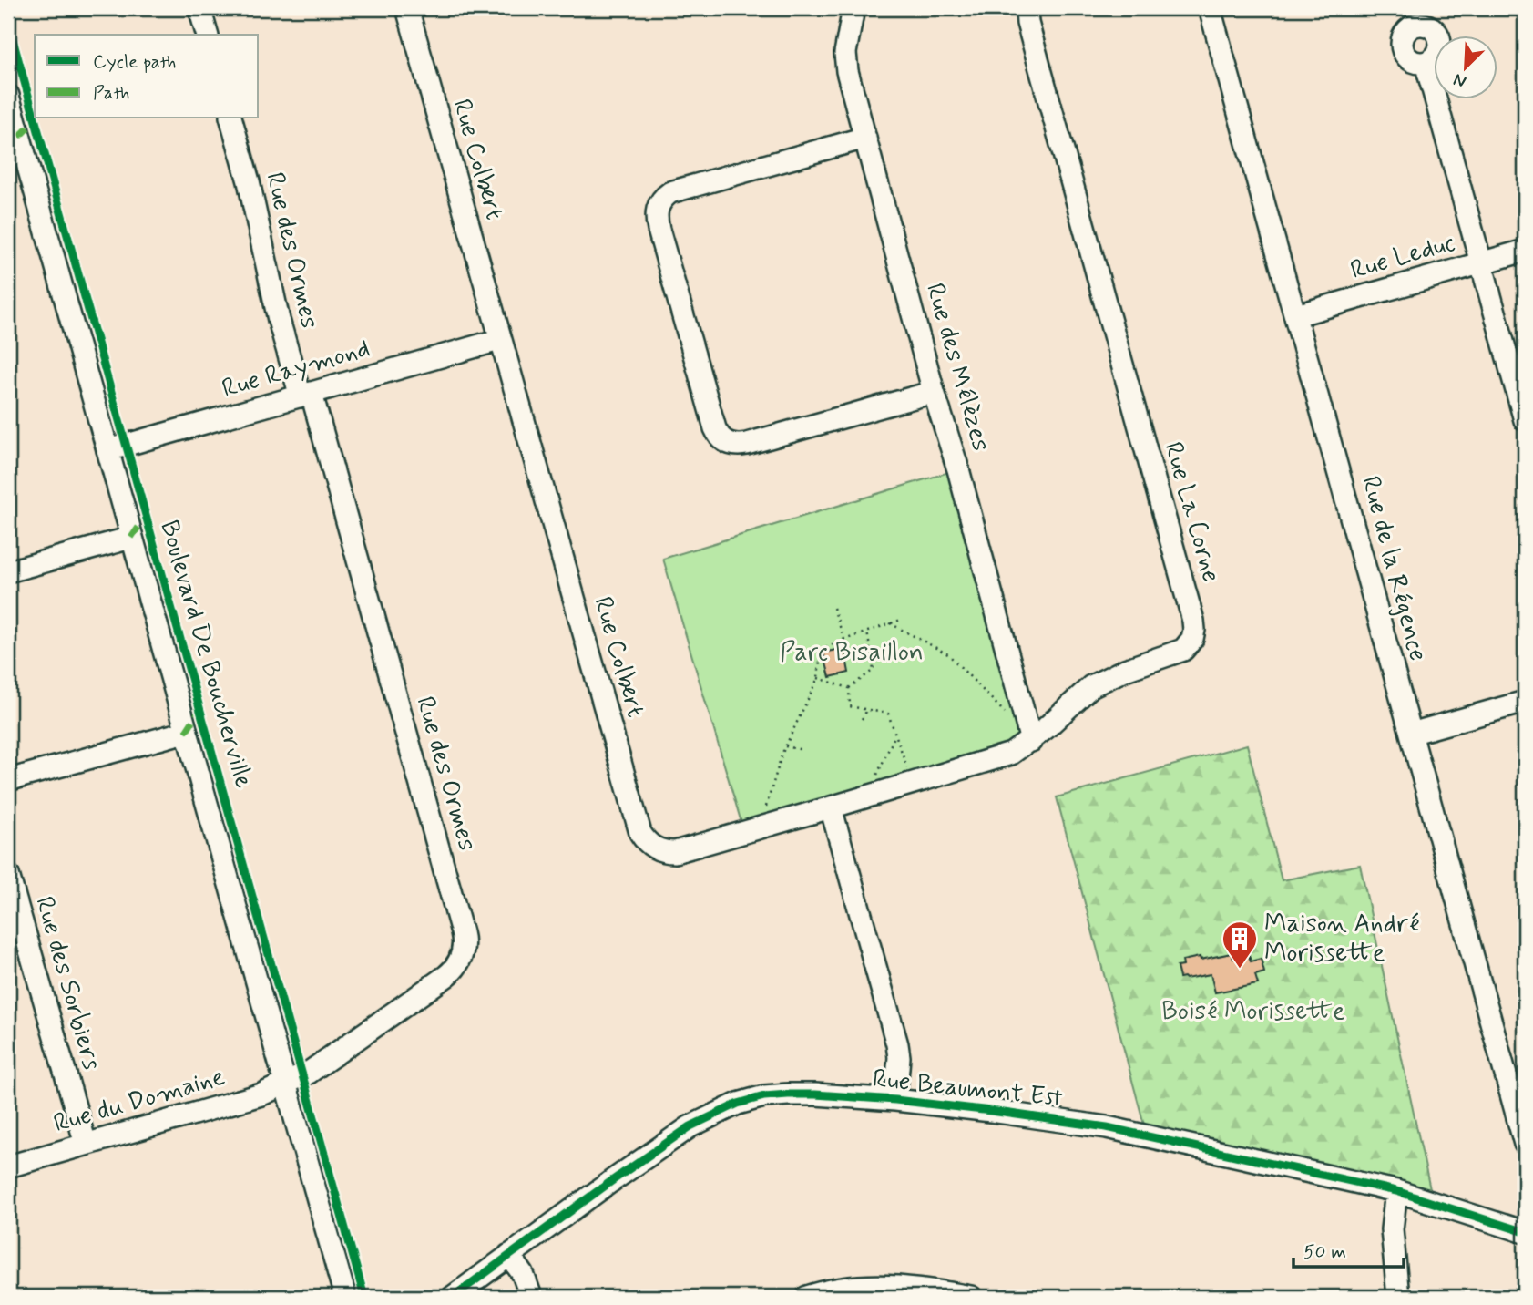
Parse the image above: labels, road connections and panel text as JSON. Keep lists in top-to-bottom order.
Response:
{
  "streets": {
    "street": [
      "Rue Colbert",
      "Rue des Ormes",
      "Rue Leduc",
      "Rue des Mélèzes",
      "Rue Raymond",
      "Rue La Corne",
      "Rue de la Régence",
      "Boulevard De Boucherville",
      "Rue des Sorbiers",
      "Rue Beaumont Est",
      "Rue du Domaine"
    ]
  },
  "crossings": [
    ["Rue Colbert", "Rue Raymond"],
    ["Rue Colbert", "Rue La Corne"],
    ["Rue des Ormes", "Rue Raymond"],
    ["Rue des Ormes", "Boulevard De Boucherville"],
    ["Rue des Ormes", "Rue du Domaine"],
    ["Rue Leduc", "Rue de la Régence"],
    ["Rue des Mélèzes", "Rue La Corne"],
    ["Rue Raymond", "Boulevard De Boucherville"],
    ["Boulevard De Boucherville", "Rue du Domaine"],
    ["Rue des Sorbiers", "Rue du Domaine"]
  ],
  "parks": ["Parc Bisaillon", "Boisé Morissette"],
  "places": {
    "building": ["Maison André Morissette"]
  },
  "legend": ["Cycle path", "Path"],
  "scale_bar": "50 m",
  "north": "bottom left"
}
